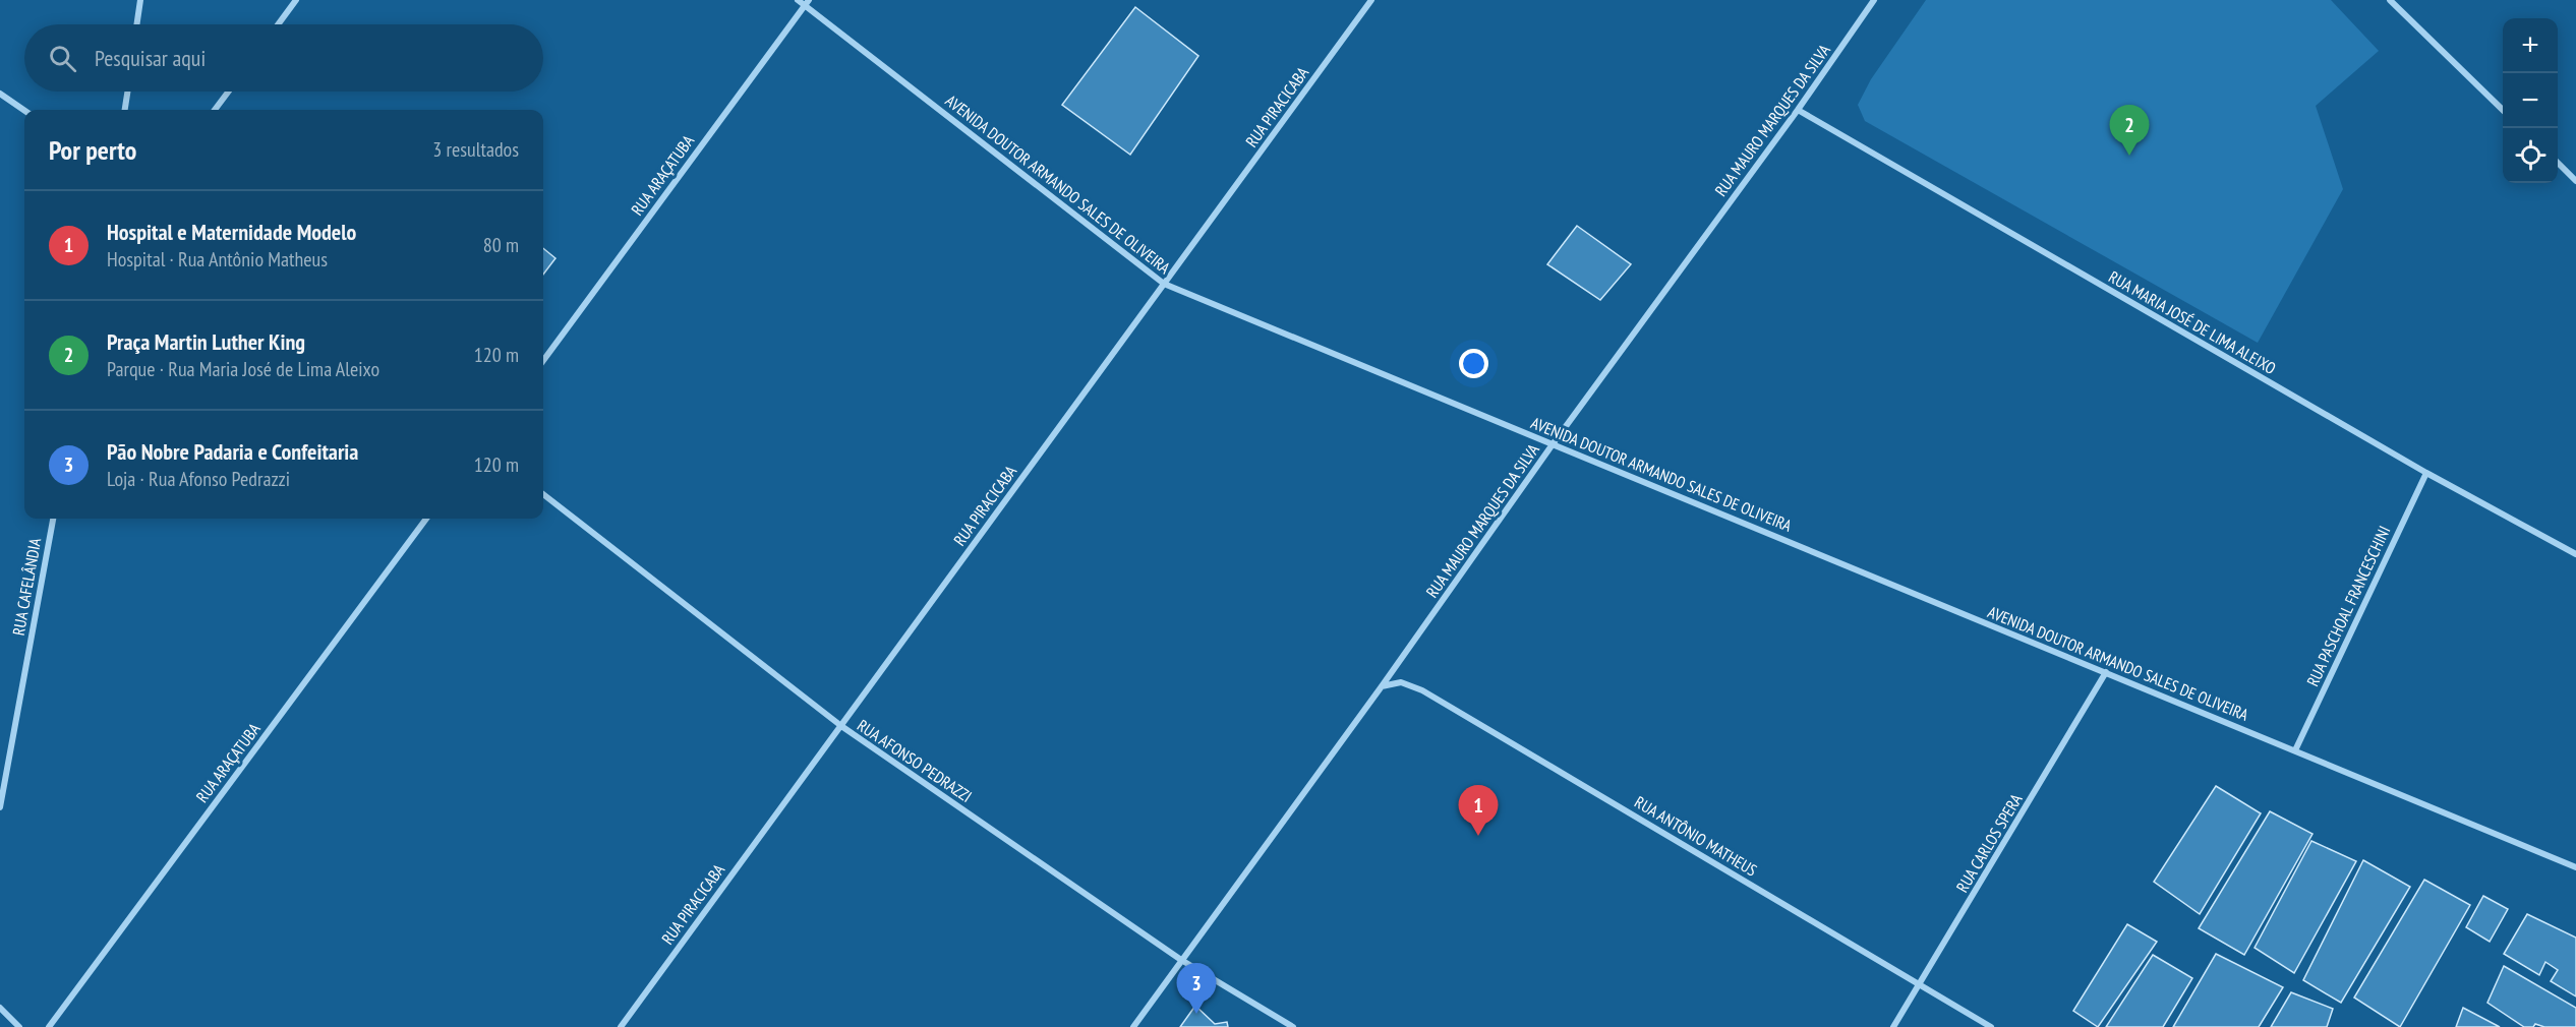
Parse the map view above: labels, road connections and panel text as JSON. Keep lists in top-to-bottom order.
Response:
{
  "streets": {
    "street": [
      "RUA PIRACICABA",
      "RUA MAURO MARQUES DA SILVA",
      "RUA ARAÇATUBA",
      "AVENIDA DOUTOR ARMANDO SALES DE OLIVEIRA",
      "RUA MARIA JOSÉ DE LIMA ALEIXO",
      "RUA CAFELÂNDIA",
      "RUA PASCHOAL FRANCESCHINI",
      "RUA AFONSO PEDRAZZI",
      "RUA ANTÔNIO MATHEUS",
      "RUA CARLOS SPERA"
    ]
  },
  "crossings": [
    ["RUA PIRACICABA", "AVENIDA DOUTOR ARMANDO SALES DE OLIVEIRA"],
    ["RUA PIRACICABA", "RUA AFONSO PEDRAZZI"],
    ["RUA MAURO MARQUES DA SILVA", "AVENIDA DOUTOR ARMANDO SALES DE OLIVEIRA"],
    ["RUA MAURO MARQUES DA SILVA", "RUA MARIA JOSÉ DE LIMA ALEIXO"],
    ["RUA MAURO MARQUES DA SILVA", "RUA AFONSO PEDRAZZI"],
    ["RUA MAURO MARQUES DA SILVA", "RUA ANTÔNIO MATHEUS"],
    ["RUA ARAÇATUBA", "AVENIDA DOUTOR ARMANDO SALES DE OLIVEIRA"],
    ["AVENIDA DOUTOR ARMANDO SALES DE OLIVEIRA", "RUA PASCHOAL FRANCESCHINI"],
    ["AVENIDA DOUTOR ARMANDO SALES DE OLIVEIRA", "RUA CARLOS SPERA"],
    ["RUA MARIA JOSÉ DE LIMA ALEIXO", "RUA PASCHOAL FRANCESCHINI"],
    ["RUA ANTÔNIO MATHEUS", "RUA CARLOS SPERA"]
  ],
  "page": {
    "map_buttons": ["+", "−"],
    "search": "Pesquisar aqui",
    "pins": ["2", "1", "3"],
    "heading": ["Por perto", "3 resultados"],
    "list": [
      {
        "mark": "1",
        "name": "Hospital e Maternidade Modelo",
        "note": "Hospital · Rua Antônio Matheus",
        "value": "80 m"
      },
      {
        "mark": "2",
        "name": "Praça Martin Luther King",
        "note": "Parque · Rua Maria José de Lima Aleixo",
        "value": "120 m"
      },
      {
        "mark": "3",
        "name": "Pão Nobre Padaria e Confeitaria",
        "note": "Loja · Rua Afonso Pedrazzi",
        "value": "120 m"
      }
    ]
  }
}
